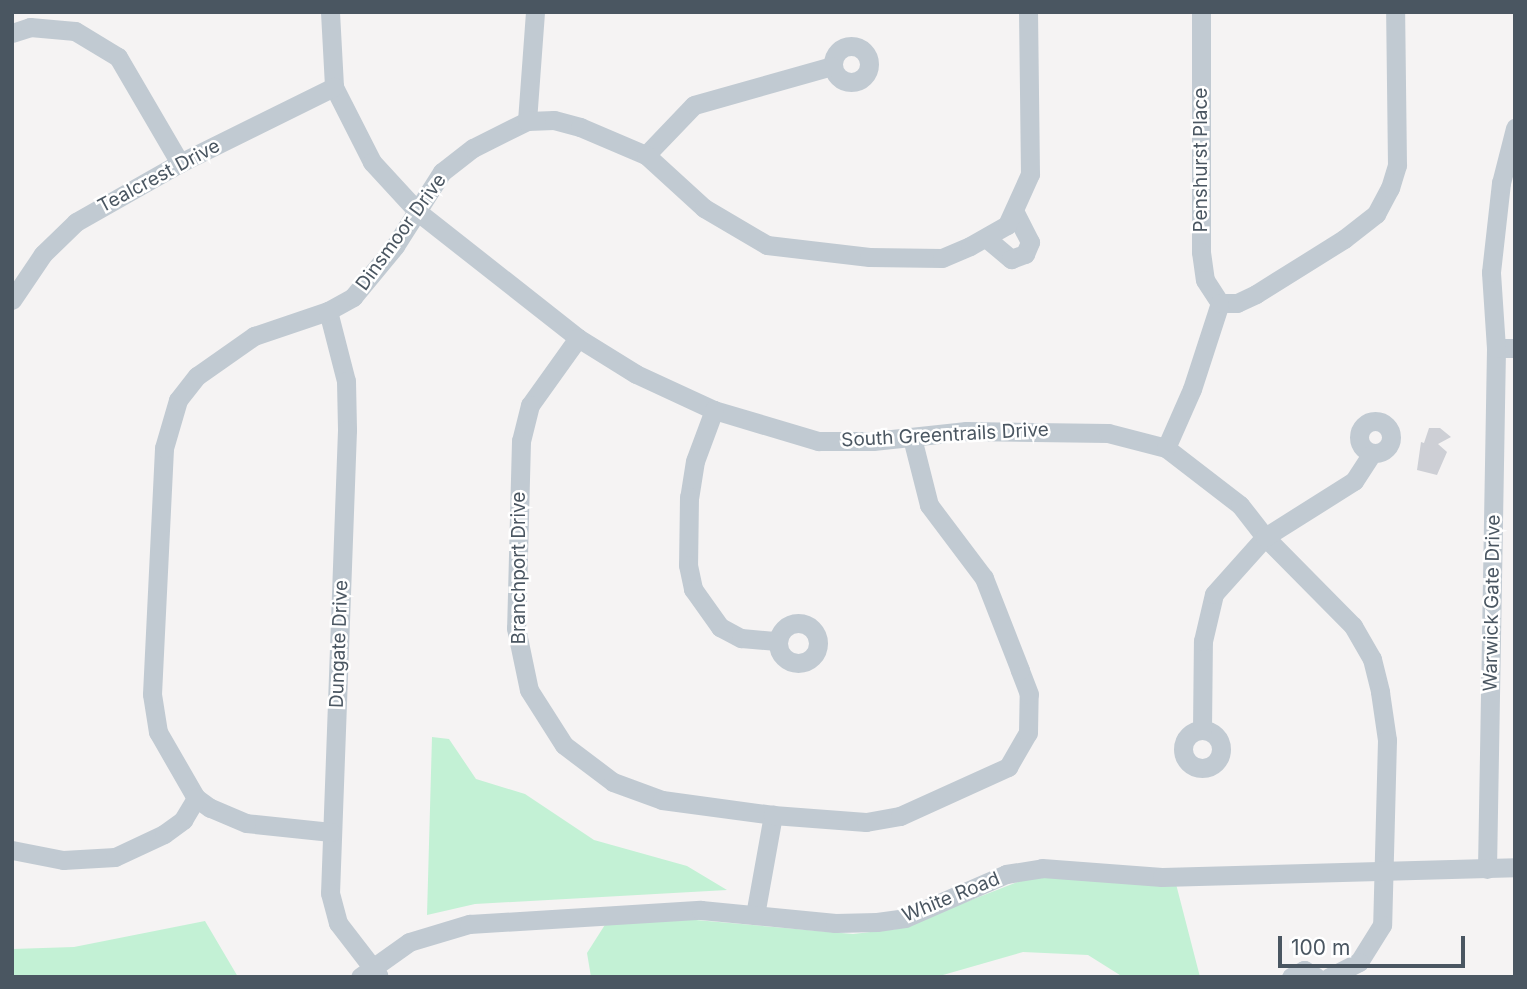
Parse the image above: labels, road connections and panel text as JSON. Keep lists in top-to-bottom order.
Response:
{
  "streets": {
    "street": [
      "Penshurst Place",
      "Tealcrest Drive",
      "Dinsmoor Drive",
      "South Greentrails Drive",
      "Branchport Drive",
      "Warwick Gate Drive",
      "Dungate Drive",
      "White Road"
    ]
  },
  "crossings": [
    ["Tealcrest Drive", "South Greentrails Drive"],
    ["Dinsmoor Drive", "South Greentrails Drive"],
    ["Dinsmoor Drive", "Dungate Drive"],
    ["South Greentrails Drive", "Branchport Drive"],
    ["South Greentrails Drive", "White Road"],
    ["Warwick Gate Drive", "White Road"],
    ["Dungate Drive", "White Road"]
  ],
  "scale_bar": "100 m"
}
